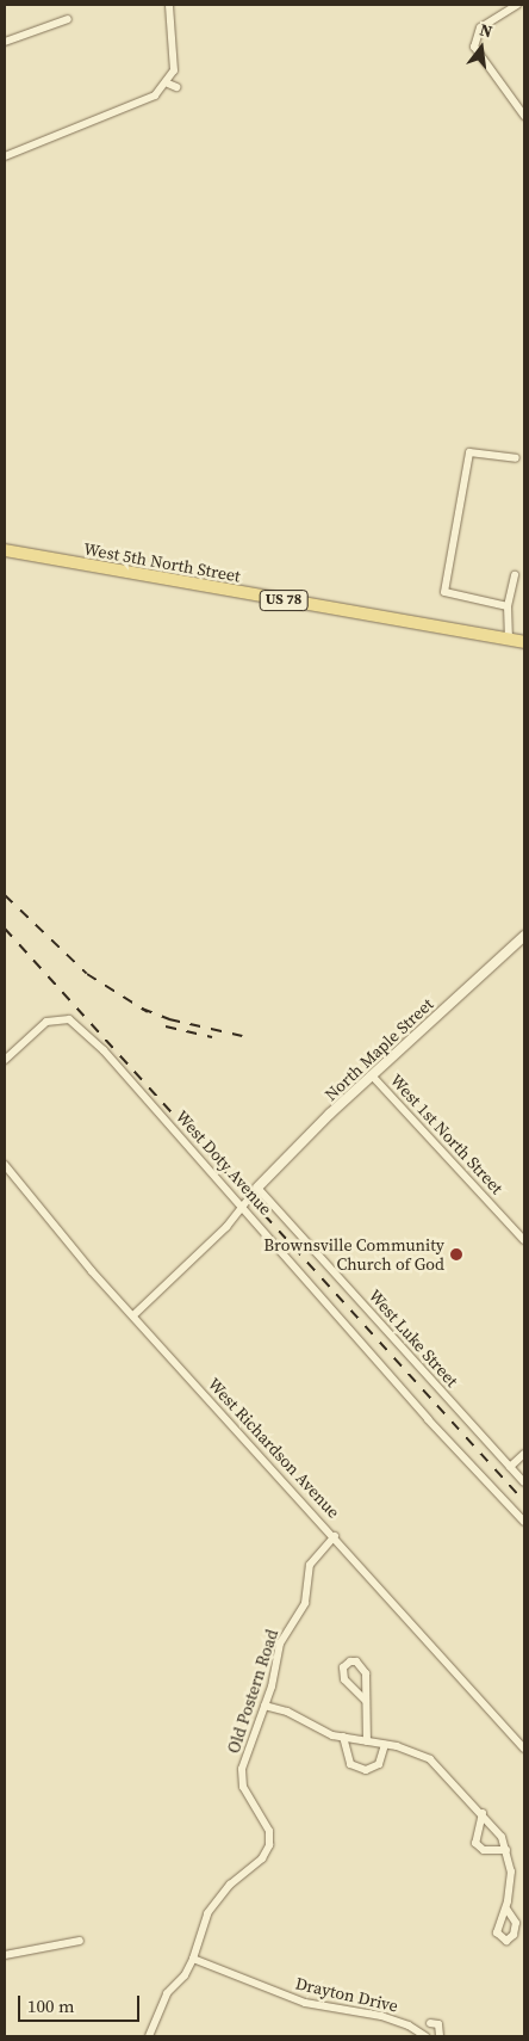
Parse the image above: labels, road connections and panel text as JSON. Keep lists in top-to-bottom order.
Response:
{
  "streets": {
    "main road": ["West 5th North Street", "US 78"],
    "street": [
      "North Maple Street",
      "West 1st North Street",
      "West Doty Avenue",
      "West Luke Street",
      "West Richardson Avenue",
      "Old Postern Road",
      "Drayton Drive"
    ]
  },
  "crossings": [
    ["North Maple Street", "West 1st North Street"],
    ["North Maple Street", "West Luke Street"],
    ["West Richardson Avenue", "Old Postern Road"],
    ["Old Postern Road", "Drayton Drive"]
  ],
  "places": ["Brownsville Community Church of God"],
  "scale_bar": "100 m",
  "north": "top"
}
